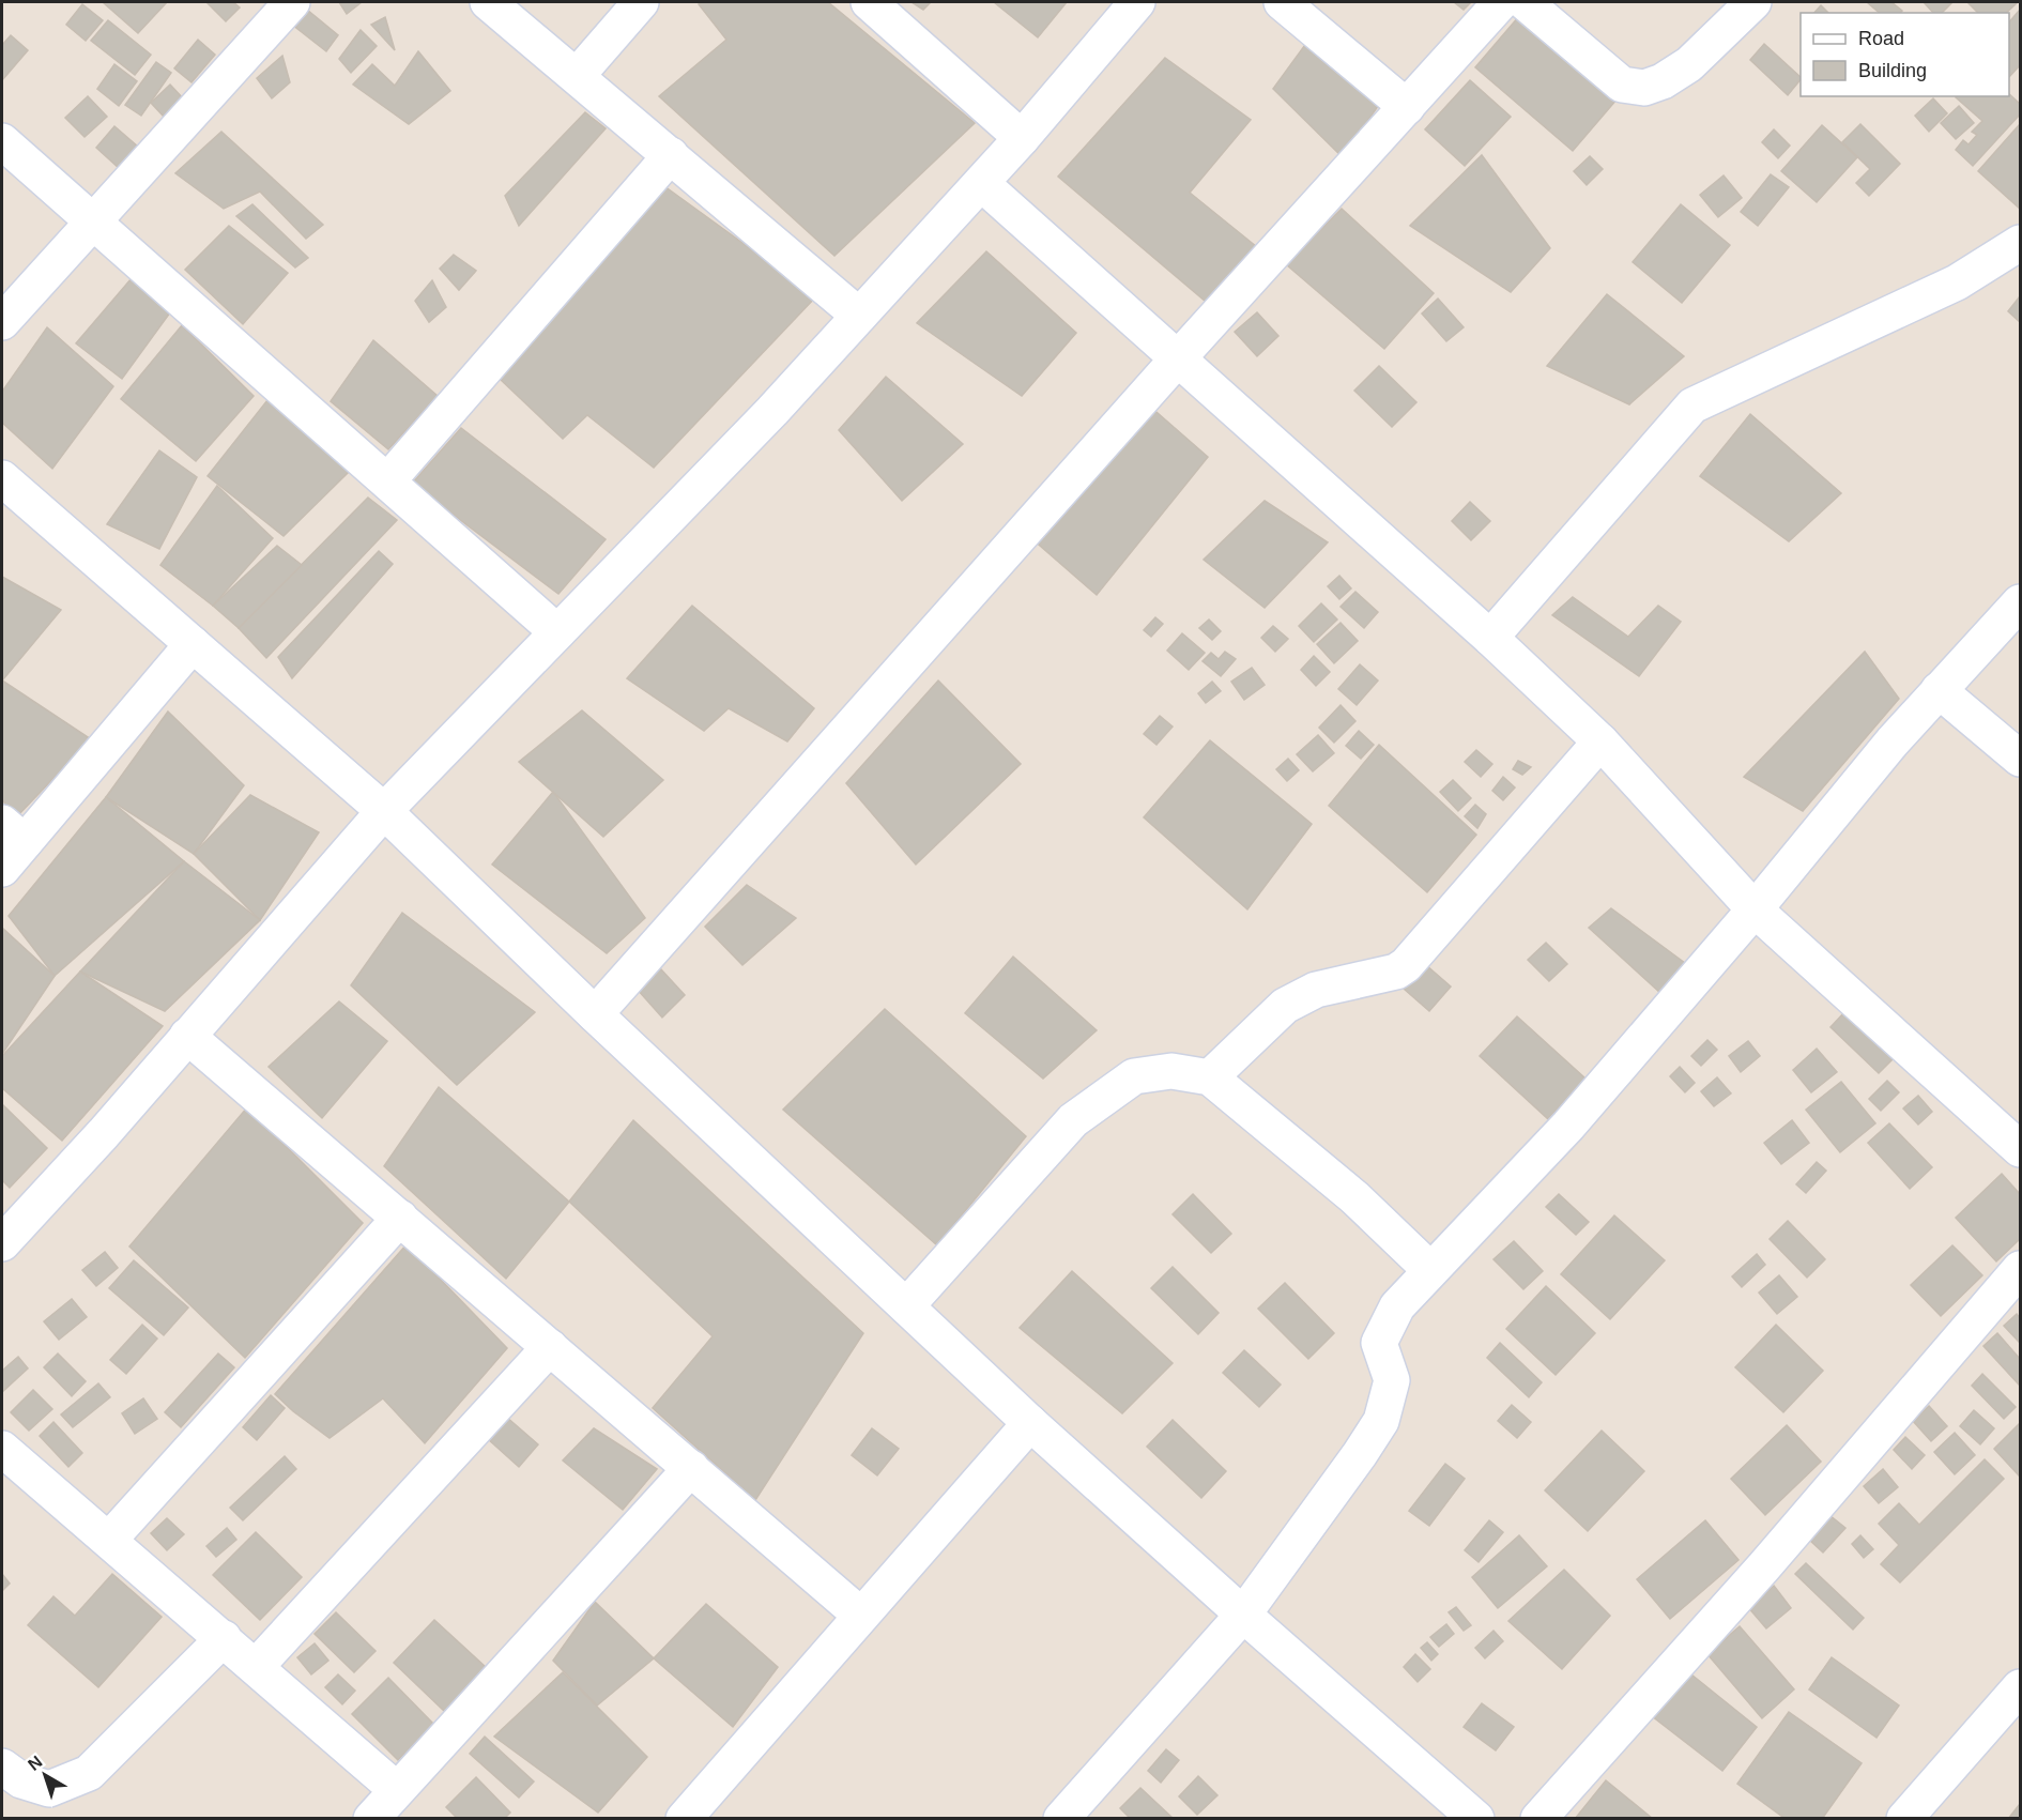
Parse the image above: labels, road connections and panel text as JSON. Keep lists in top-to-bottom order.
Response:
{
  "legend": ["Road", "Building"],
  "north": "top left"
}
